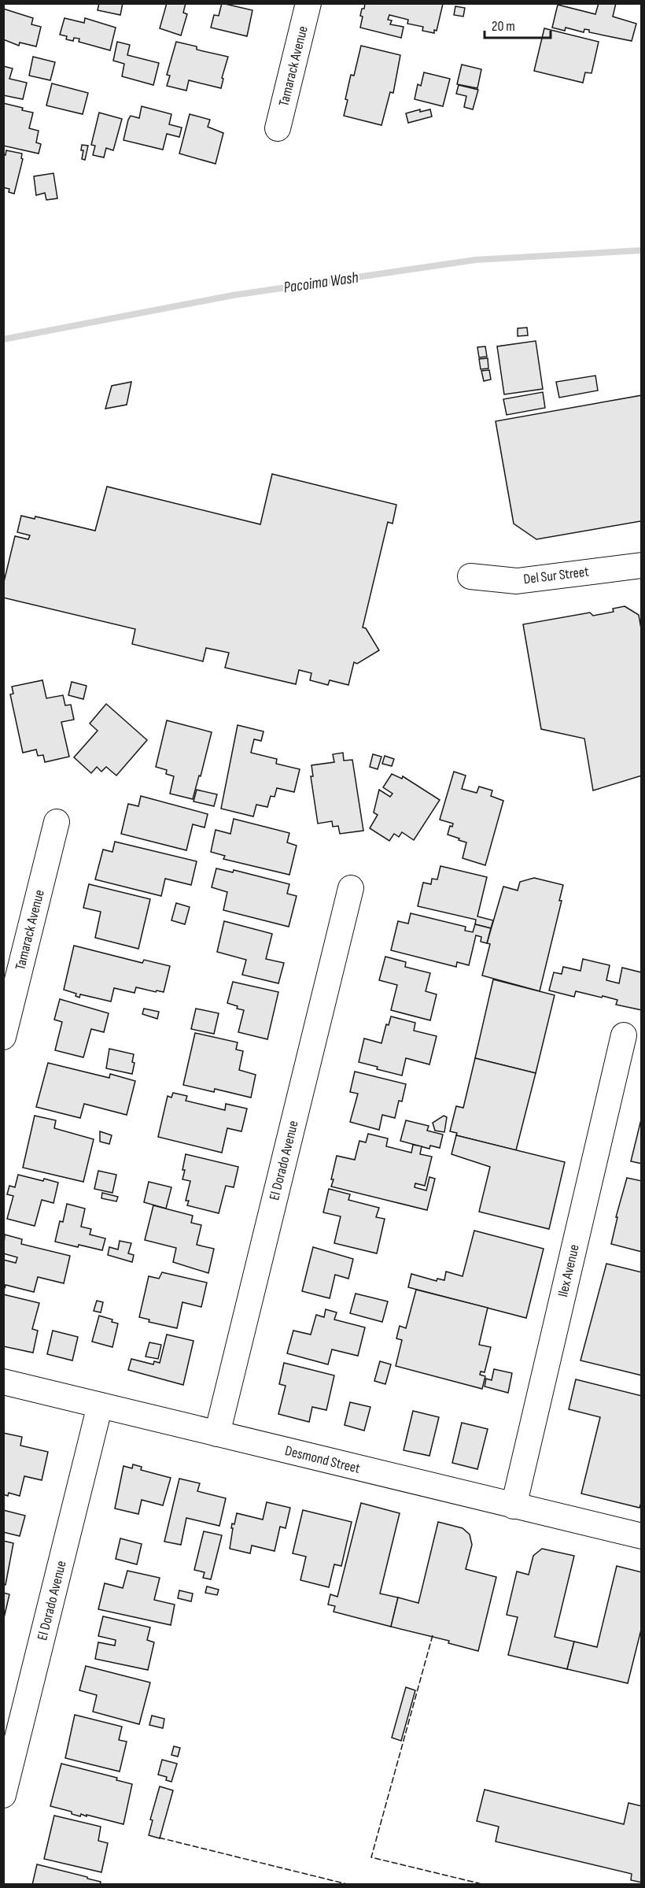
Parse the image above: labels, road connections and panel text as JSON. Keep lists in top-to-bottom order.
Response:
{
  "streets": {
    "street": [
      "Tamarack Avenue",
      "Del Sur Street",
      "El Dorado Avenue",
      "Ilex Avenue",
      "Desmond Street"
    ]
  },
  "crossings": [
    ["El Dorado Avenue", "Desmond Street"],
    ["Ilex Avenue", "Desmond Street"]
  ],
  "water": ["Pacoima Wash"],
  "scale_bar": "20 m"
}
